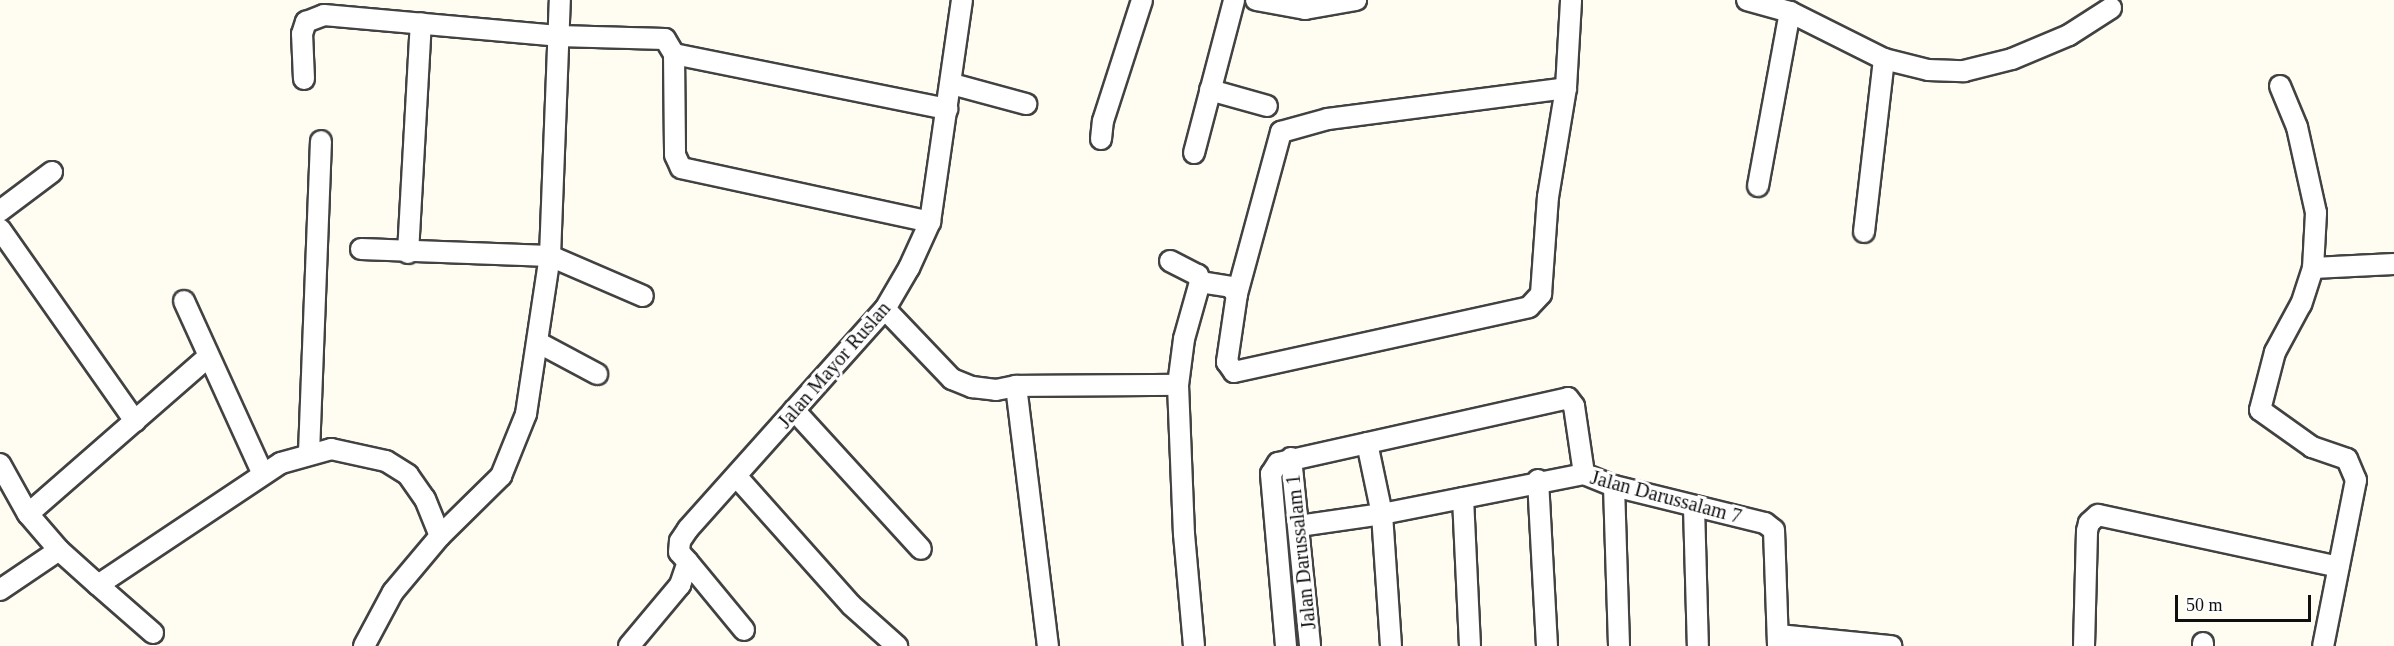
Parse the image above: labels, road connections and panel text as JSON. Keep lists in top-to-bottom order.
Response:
{
  "streets": {
    "street": ["Jalan Mayor Ruslan", "Jalan Darussalam 7", "Jalan Darussalam 1"]
  },
  "crossings": [
    ["Jalan Darussalam 7", "Jalan Darussalam 1"]
  ],
  "scale_bar": "50 m"
}
